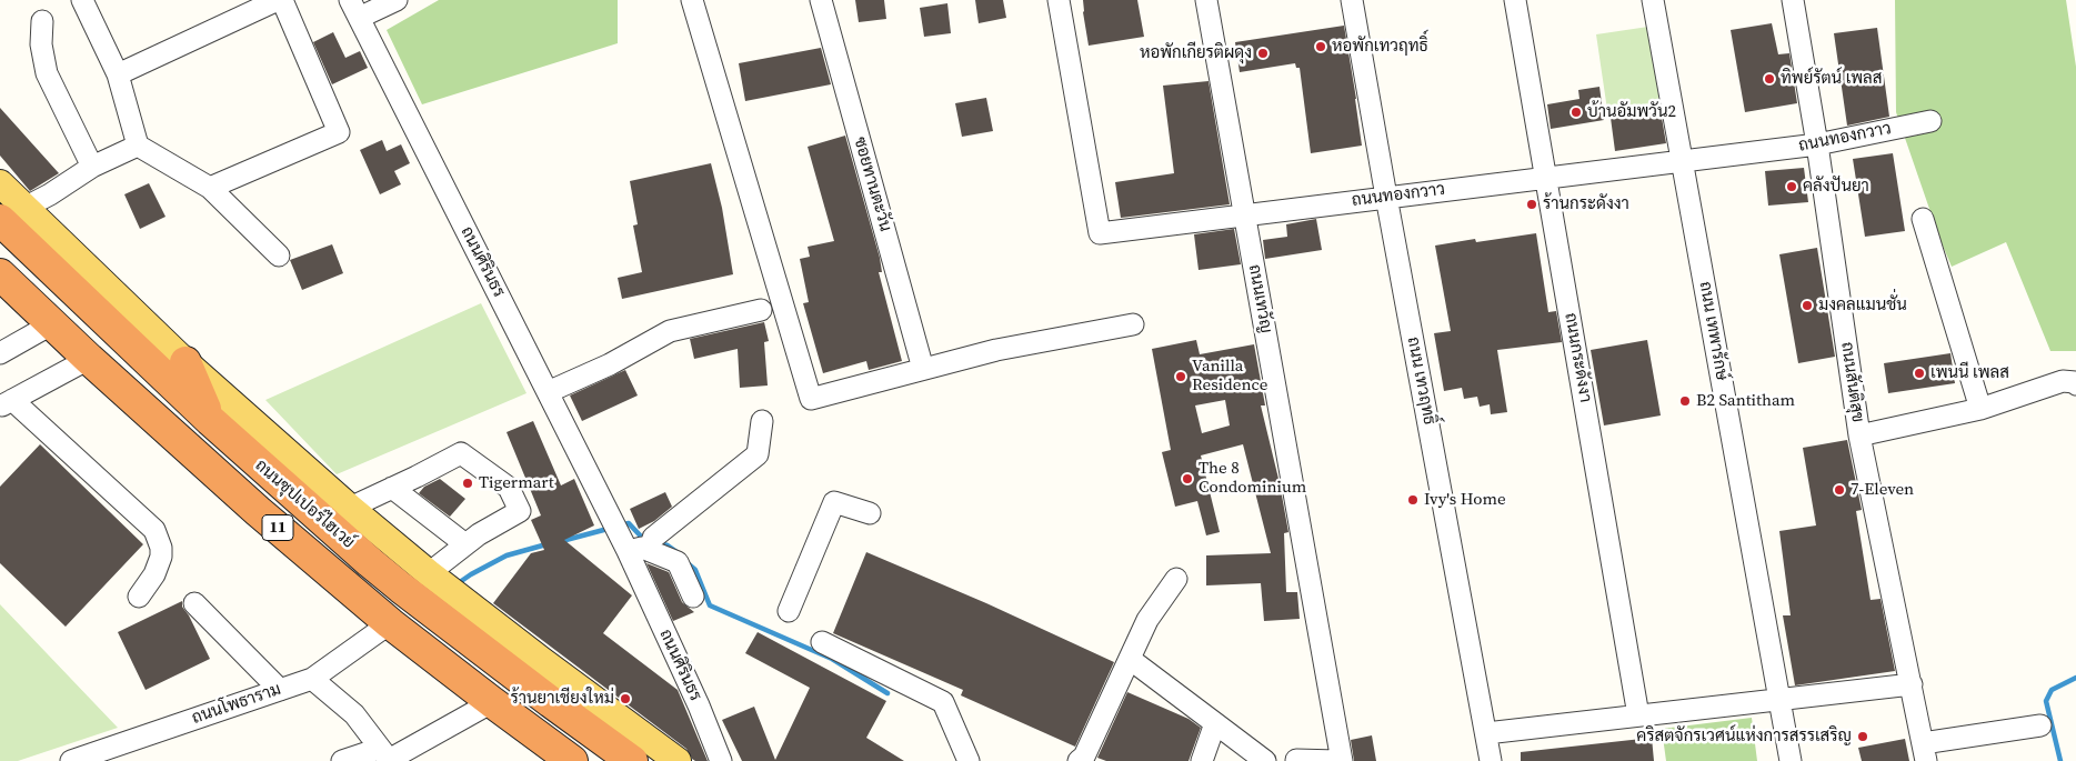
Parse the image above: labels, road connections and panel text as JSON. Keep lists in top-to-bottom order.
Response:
{
  "streets": {
    "highway": ["ถนนซุปเปอร์ไฮเวย์", "11"],
    "street": [
      "ถนนทองกวาว",
      "ซอยทานตะวัน",
      "ถนนศิรินธร",
      "ถนนเทวัญ",
      "ถนน เทพารักษ์",
      "ถนนกระดังงา",
      "ถนน เทวฤทธิ์",
      "ถนนสันติสุข",
      "ถนนโพธาราม"
    ]
  },
  "crossings": [
    ["ถนนทองกวาว", "ถนนเทวัญ"],
    ["ถนนทองกวาว", "ถนน เทพารักษ์"],
    ["ถนนทองกวาว", "ถนนกระดังงา"],
    ["ถนนทองกวาว", "ถนน เทวฤทธิ์"],
    ["ถนนทองกวาว", "ถนนสันติสุข"],
    ["ถนนซุปเปอร์ไฮเวย์", "ถนนโพธาราม"]
  ],
  "places": [
    "หอพักเทวฤทธิ์",
    "หอพักเกียรติผดุง",
    "ทิพย์รัตน์ เพลส",
    "บ้านอัมพวัน2",
    "คลังปันยา",
    "ร้านกระดังงา",
    "มงคลแมนชั่น",
    "เพนนี เพลส",
    "Vanilla Residence",
    "B2 Santitham",
    "The 8 Condominium",
    "Tigermart",
    "7-Eleven",
    "Ivy's Home",
    "ร้านยาเชียงใหม่",
    "คริสตจักรเวศน์แห่งการสรรเสริญ"
  ]
}
